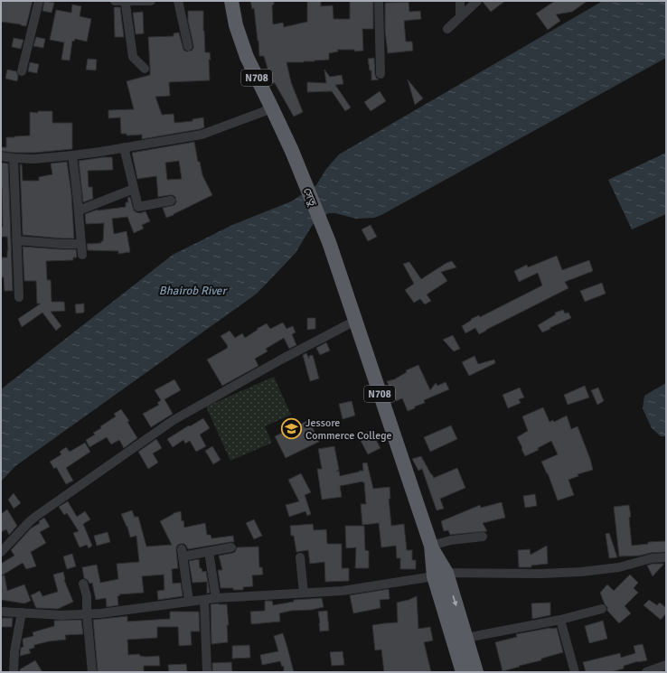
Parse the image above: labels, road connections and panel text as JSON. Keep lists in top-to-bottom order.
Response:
{
  "streets": {
    "highway": ["N708", "সেতু"]
  },
  "crossings": [
    ["N708", "সেতু"]
  ],
  "water": ["Bhairob River"],
  "places": {
    "school or university": ["Jessore Commerce College"]
  }
}
